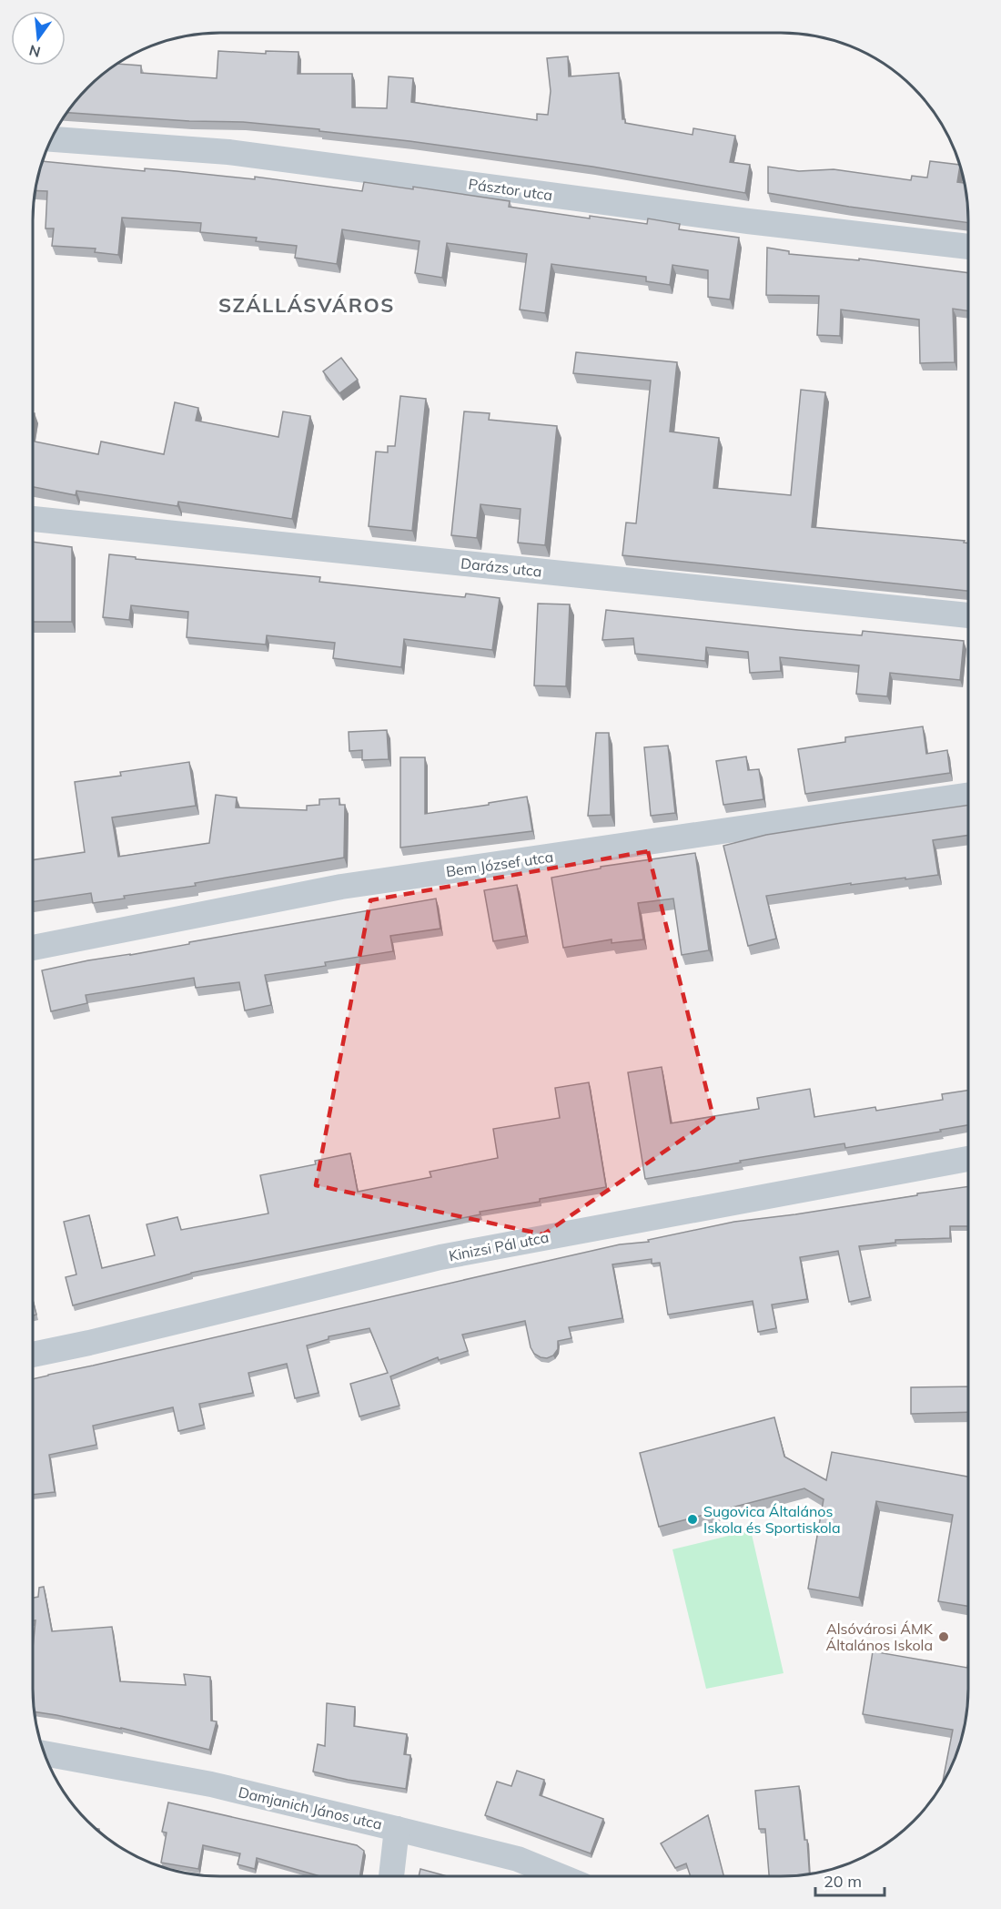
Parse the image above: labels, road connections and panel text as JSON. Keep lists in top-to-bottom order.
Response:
{
  "streets": {
    "street": [
      "Pásztor utca",
      "Darázs utca",
      "Bem József utca",
      "Kinizsi Pál utca",
      "Damjanich János utca"
    ]
  },
  "districts": ["SZÁLLÁSVÁROS"],
  "places": ["Sugovica Általános Iskola és Sportiskola", "Alsóvárosi ÁMK Általános Iskola"],
  "scale_bar": "20 m",
  "north": "bottom"
}
